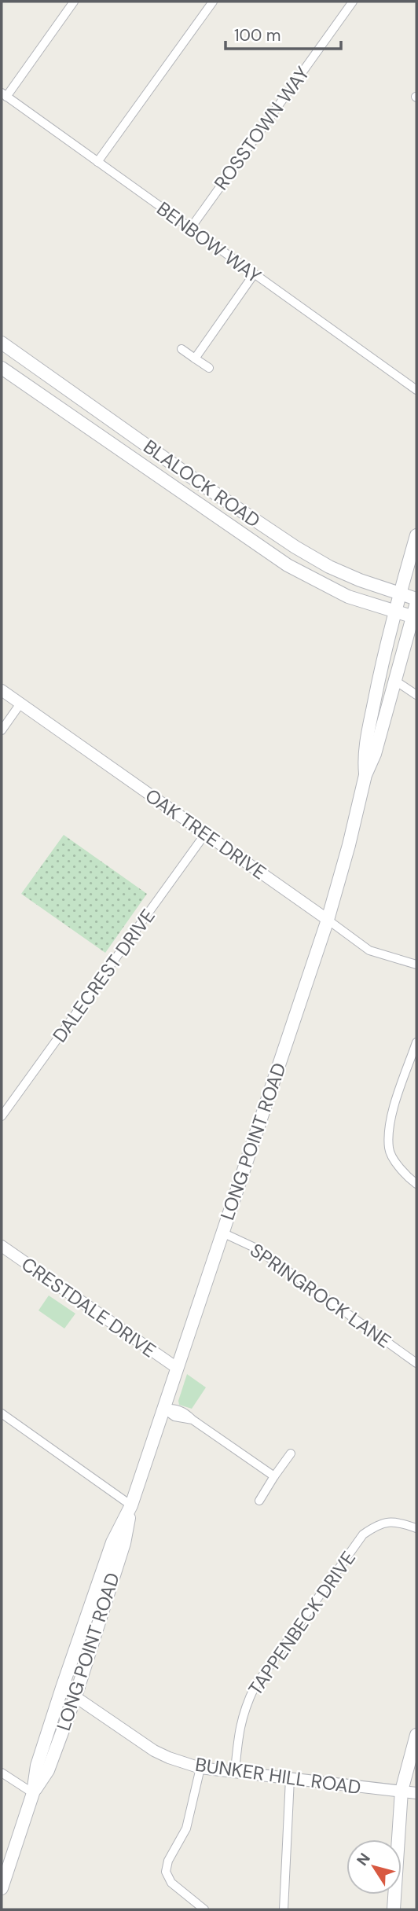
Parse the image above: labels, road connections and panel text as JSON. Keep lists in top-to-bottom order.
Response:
{
  "streets": {
    "main road": ["BLALOCK ROAD", "LONG POINT ROAD"],
    "street": [
      "ROSSTOWN WAY",
      "BENBOW WAY",
      "OAK TREE DRIVE",
      "DALECREST DRIVE",
      "SPRINGROCK LANE",
      "CRESTDALE DRIVE",
      "TAPPENBECK DRIVE",
      "BUNKER HILL ROAD"
    ]
  },
  "crossings": [
    ["ROSSTOWN WAY", "BENBOW WAY"],
    ["BLALOCK ROAD", "LONG POINT ROAD"],
    ["OAK TREE DRIVE", "DALECREST DRIVE"],
    ["OAK TREE DRIVE", "LONG POINT ROAD"],
    ["LONG POINT ROAD", "SPRINGROCK LANE"],
    ["LONG POINT ROAD", "CRESTDALE DRIVE"],
    ["LONG POINT ROAD", "BUNKER HILL ROAD"],
    ["TAPPENBECK DRIVE", "BUNKER HILL ROAD"]
  ],
  "scale_bar": "100 m",
  "north": "top left"
}
